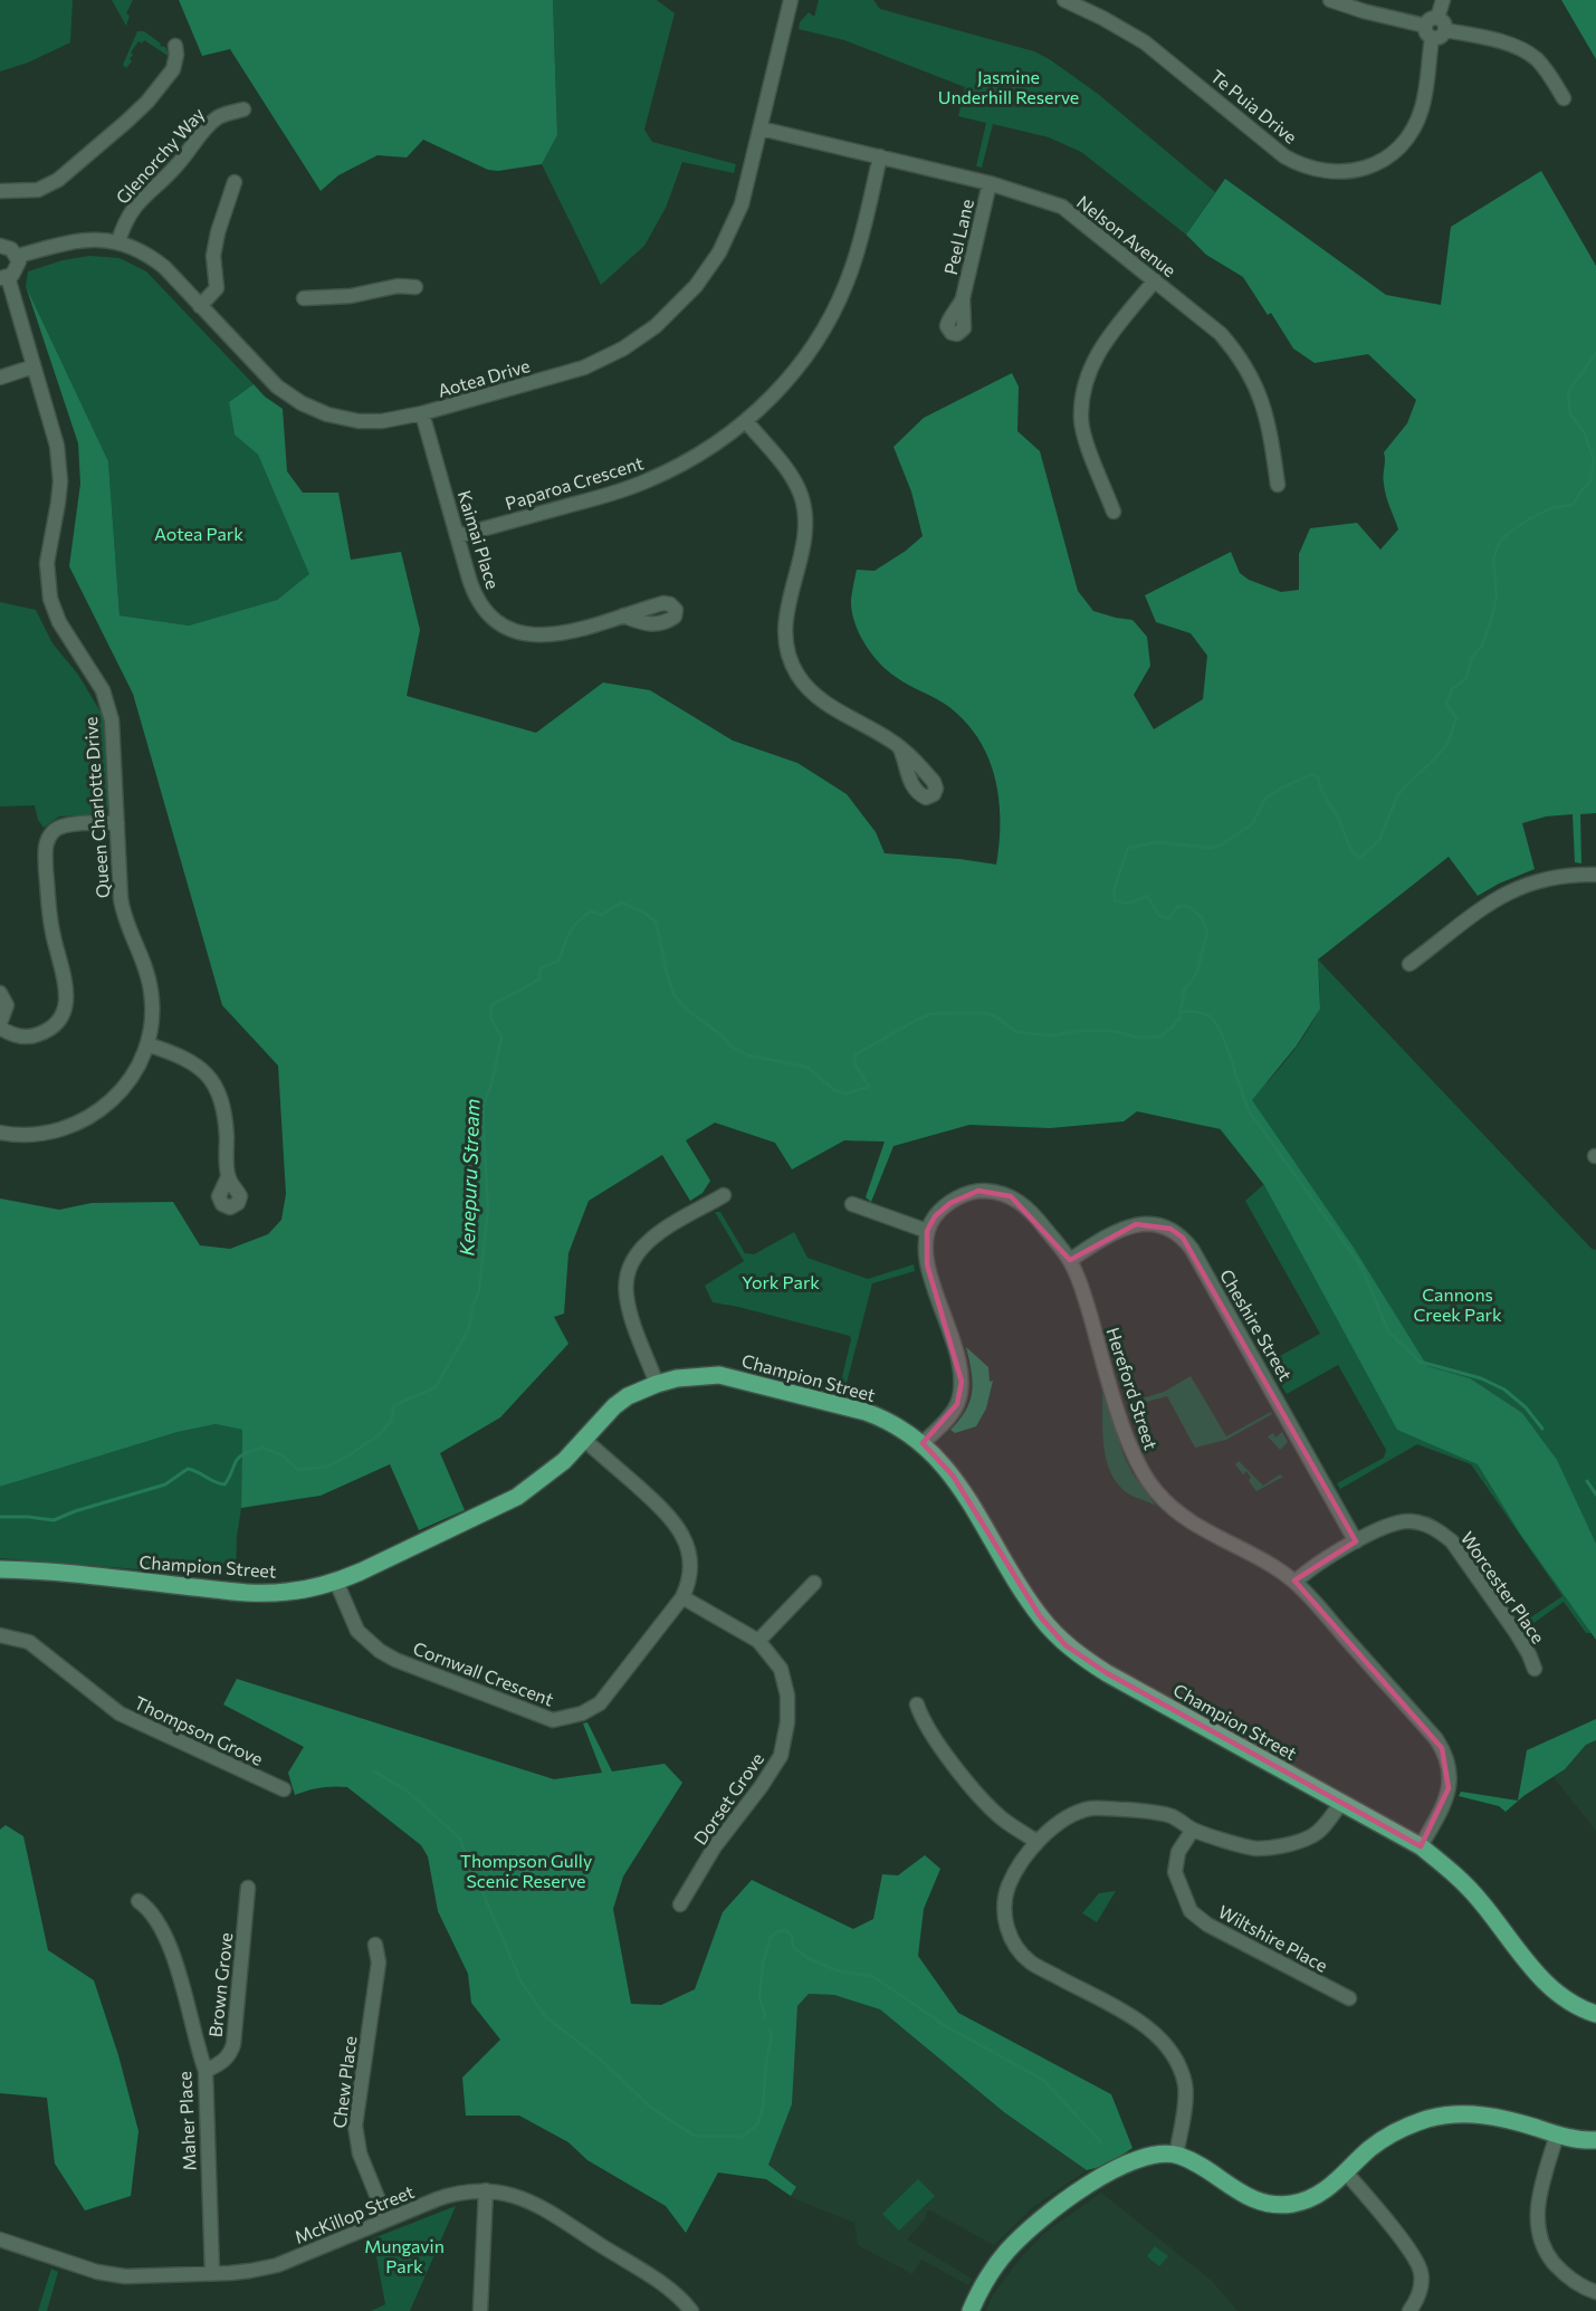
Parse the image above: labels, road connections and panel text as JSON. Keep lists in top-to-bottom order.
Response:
{
  "streets": {
    "main road": ["Champion Street"],
    "street": [
      "Te Puia Drive",
      "Glenorchy Way",
      "Nelson Avenue",
      "Peel Lane",
      "Aotea Drive",
      "Paparoa Crescent",
      "Kaimai Place",
      "Queen Charlotte Drive",
      "Cheshire Street",
      "Hereford Street",
      "Worcester Place",
      "Cornwall Crescent",
      "Thompson Grove",
      "Dorset Grove",
      "Wiltshire Place",
      "Brown Grove",
      "Chew Place",
      "Maher Place",
      "McKillop Street"
    ]
  },
  "crossings": [
    ["Glenorchy Way", "Aotea Drive"],
    ["Nelson Avenue", "Peel Lane"],
    ["Nelson Avenue", "Aotea Drive"],
    ["Nelson Avenue", "Paparoa Crescent"],
    ["Aotea Drive", "Kaimai Place"],
    ["Paparoa Crescent", "Kaimai Place"],
    ["Cheshire Street", "Hereford Street"],
    ["Cheshire Street", "Worcester Place"],
    ["Champion Street", "Hereford Street"],
    ["Champion Street", "Cornwall Crescent"],
    ["Hereford Street", "Worcester Place"],
    ["Cornwall Crescent", "Dorset Grove"],
    ["Brown Grove", "Maher Place"],
    ["Chew Place", "McKillop Street"],
    ["Maher Place", "McKillop Street"]
  ],
  "water": ["Kenepuru Stream"],
  "parks": [
    "Jasmine Underhill Reserve",
    "Aotea Park",
    "York Park",
    "Cannons Creek Park",
    "Thompson Gully Scenic Reserve",
    "Mungavin Park"
  ]
}
